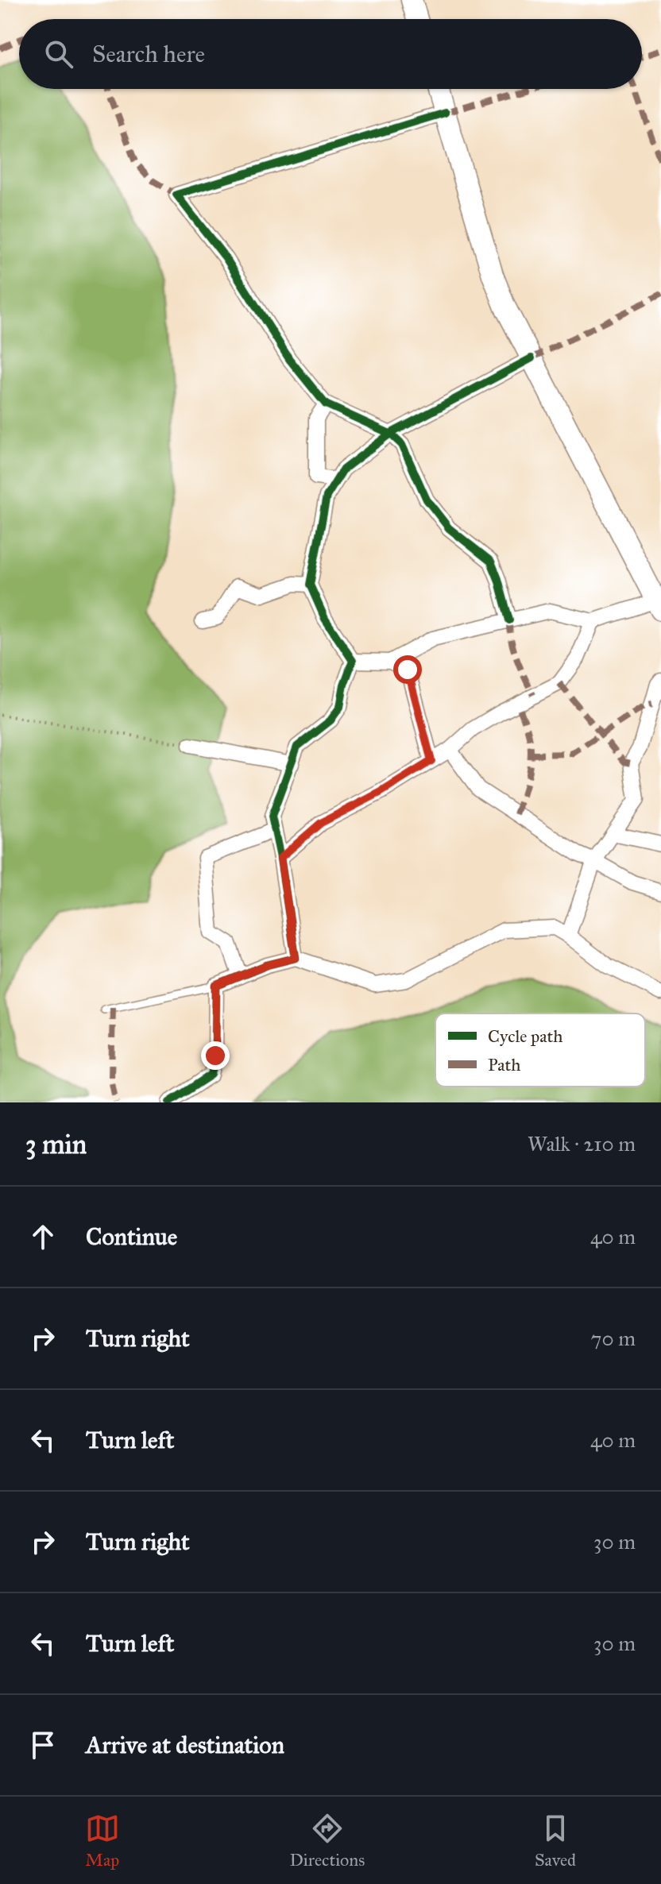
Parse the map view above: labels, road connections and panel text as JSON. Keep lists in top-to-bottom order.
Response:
{
  "legend": ["Cycle path", "Path"],
  "page": {
    "search": "Search here",
    "heading": ["3 min", "Walk · 210 m"],
    "list": [
      ["Continue", "40 m"],
      ["Turn right", "70 m"],
      ["Turn left", "40 m"],
      ["Turn right", "30 m"],
      ["Turn left", "30 m"],
      "Arrive at destination"
    ],
    "nav": ["Map", "Directions", "Saved"]
  }
}
